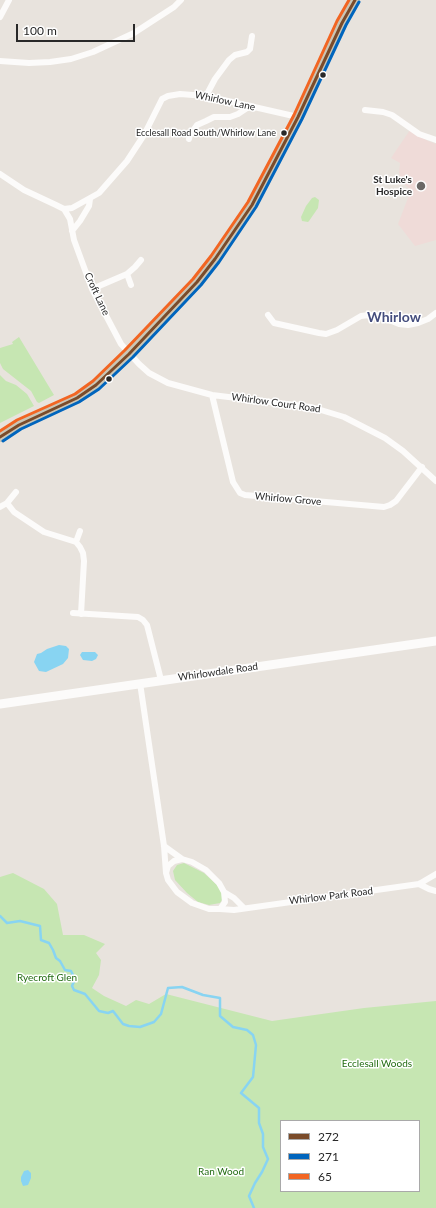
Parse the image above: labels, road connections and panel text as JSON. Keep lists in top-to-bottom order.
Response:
{
  "streets": {
    "main road": ["Whirlowdale Road"],
    "street": [
      "Whirlow Lane",
      "Croft Lane",
      "Whirlow Court Road",
      "Whirlow Grove",
      "Whirlow Park Road"
    ]
  },
  "crossings": [
    ["Whirlow Lane", "Croft Lane"],
    ["Croft Lane", "Whirlow Court Road"],
    ["Whirlow Court Road", "Whirlow Grove"],
    ["Whirlowdale Road", "Whirlow Park Road"]
  ],
  "districts": ["Whirlow"],
  "parks": ["Ryecroft Glen", "Ecclesall Woods", "Ran Wood"],
  "places": ["Ecclesall Road South/Whirlow Lane", "St Luke's Hospice"],
  "lines": ["transit line 272", "transit line 65", "transit line 271"],
  "legend": ["272", "271", "65"],
  "scale_bar": "100 m"
}
